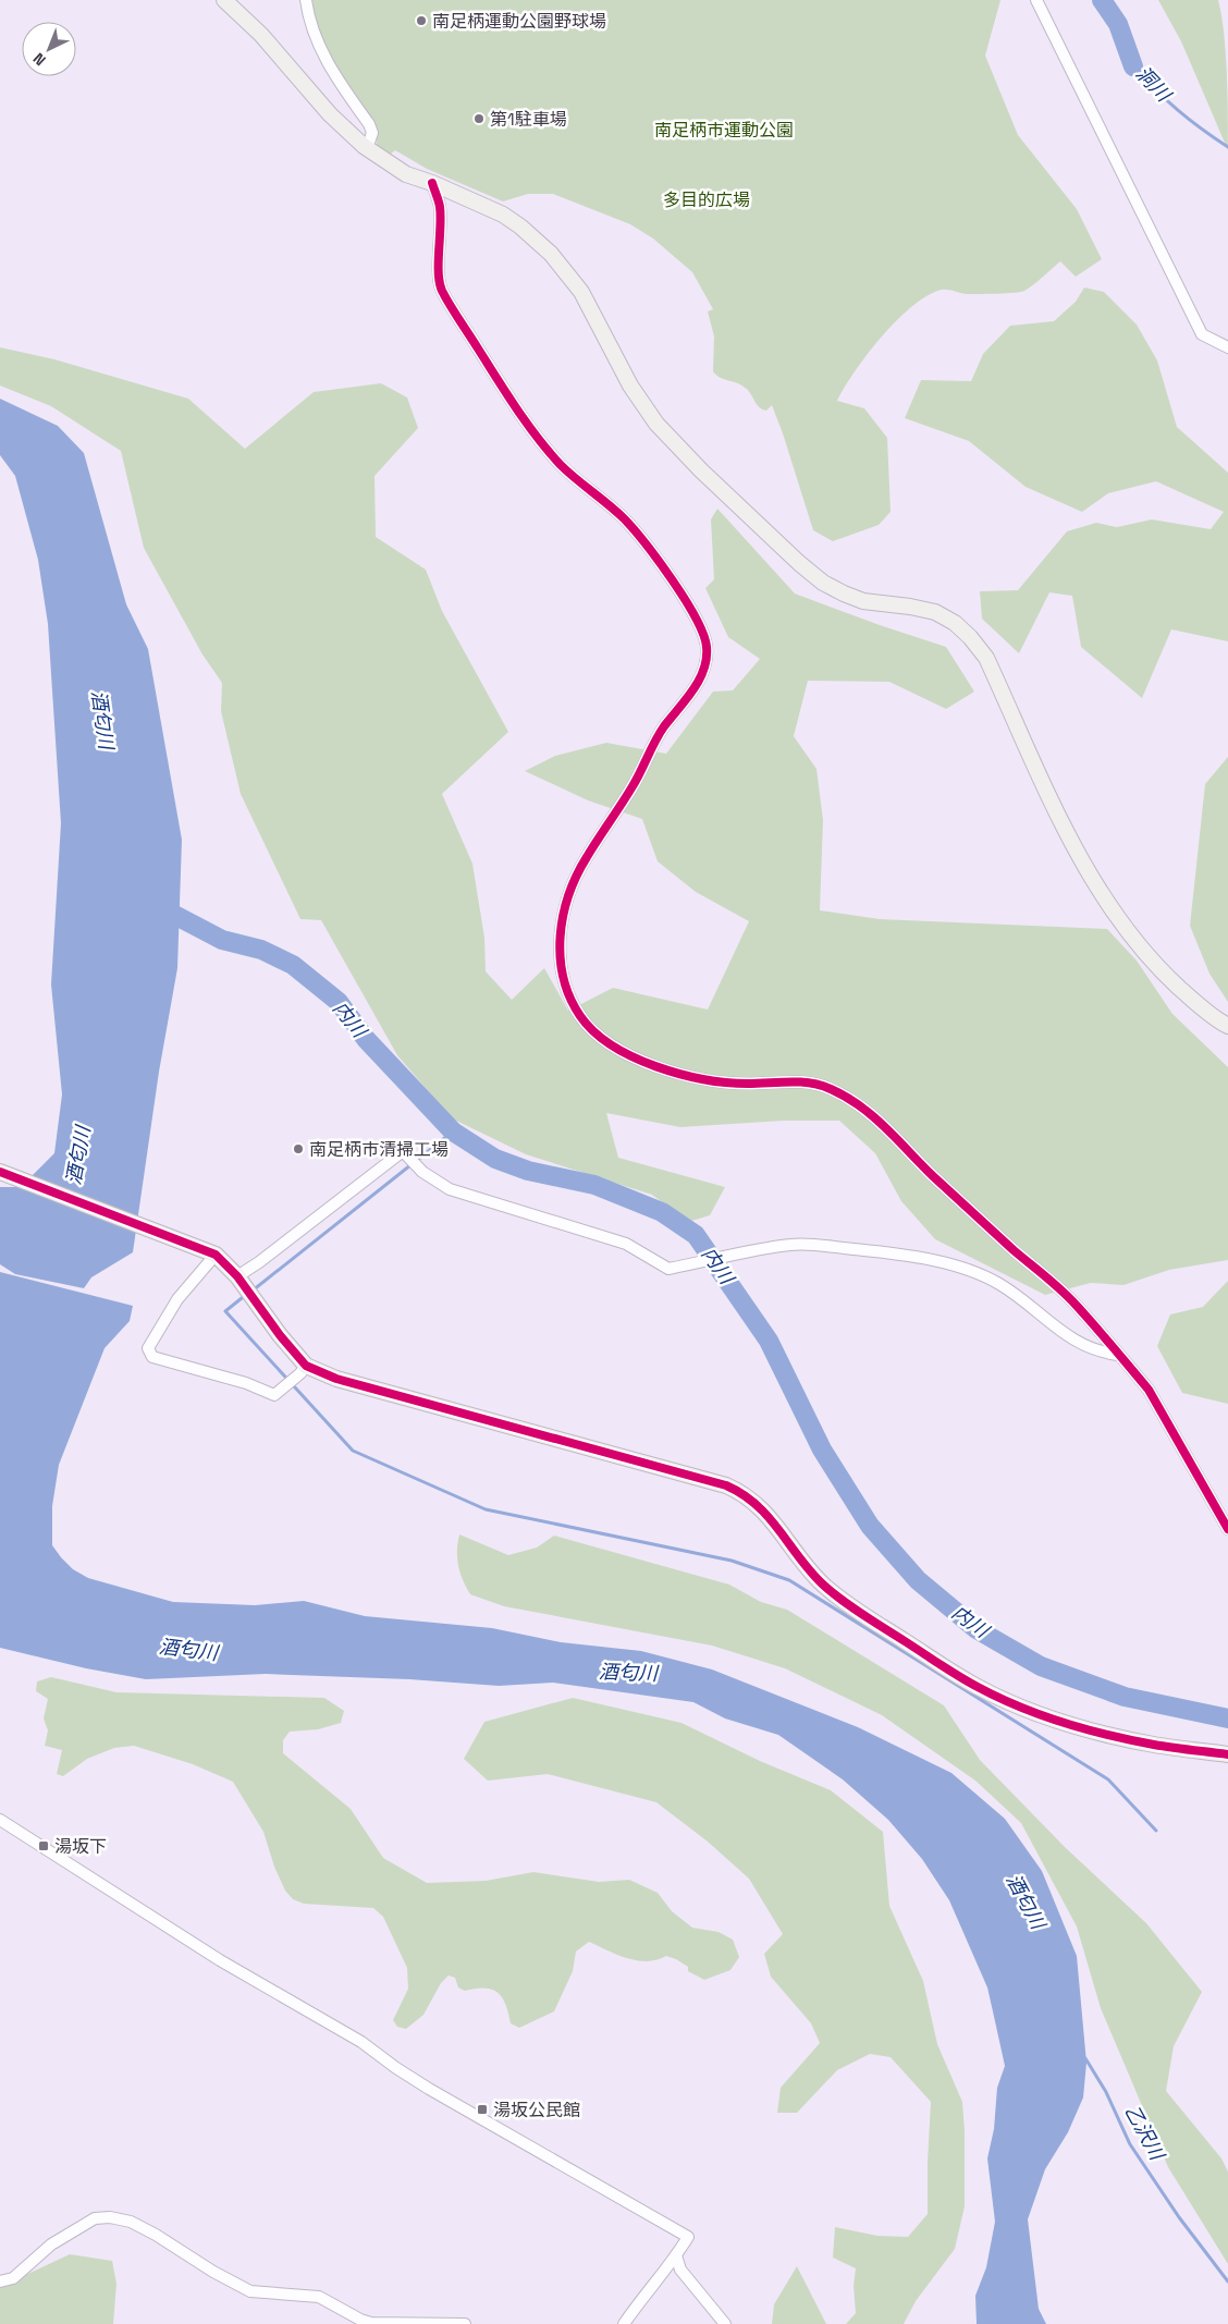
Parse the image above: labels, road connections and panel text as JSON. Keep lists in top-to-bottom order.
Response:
{
  "water": [
    "洞川",
    "酒匂川",
    "内川",
    "乙沢川"
  ],
  "parks": ["南足柄市運動公園", "多目的広場"],
  "places": {
    "other": ["南足柄運動公園野球場", "第1駐車場", "南足柄市清掃工場"],
    "transit": ["湯坂下", "湯坂公民館"]
  },
  "north": "bottom left"
}
